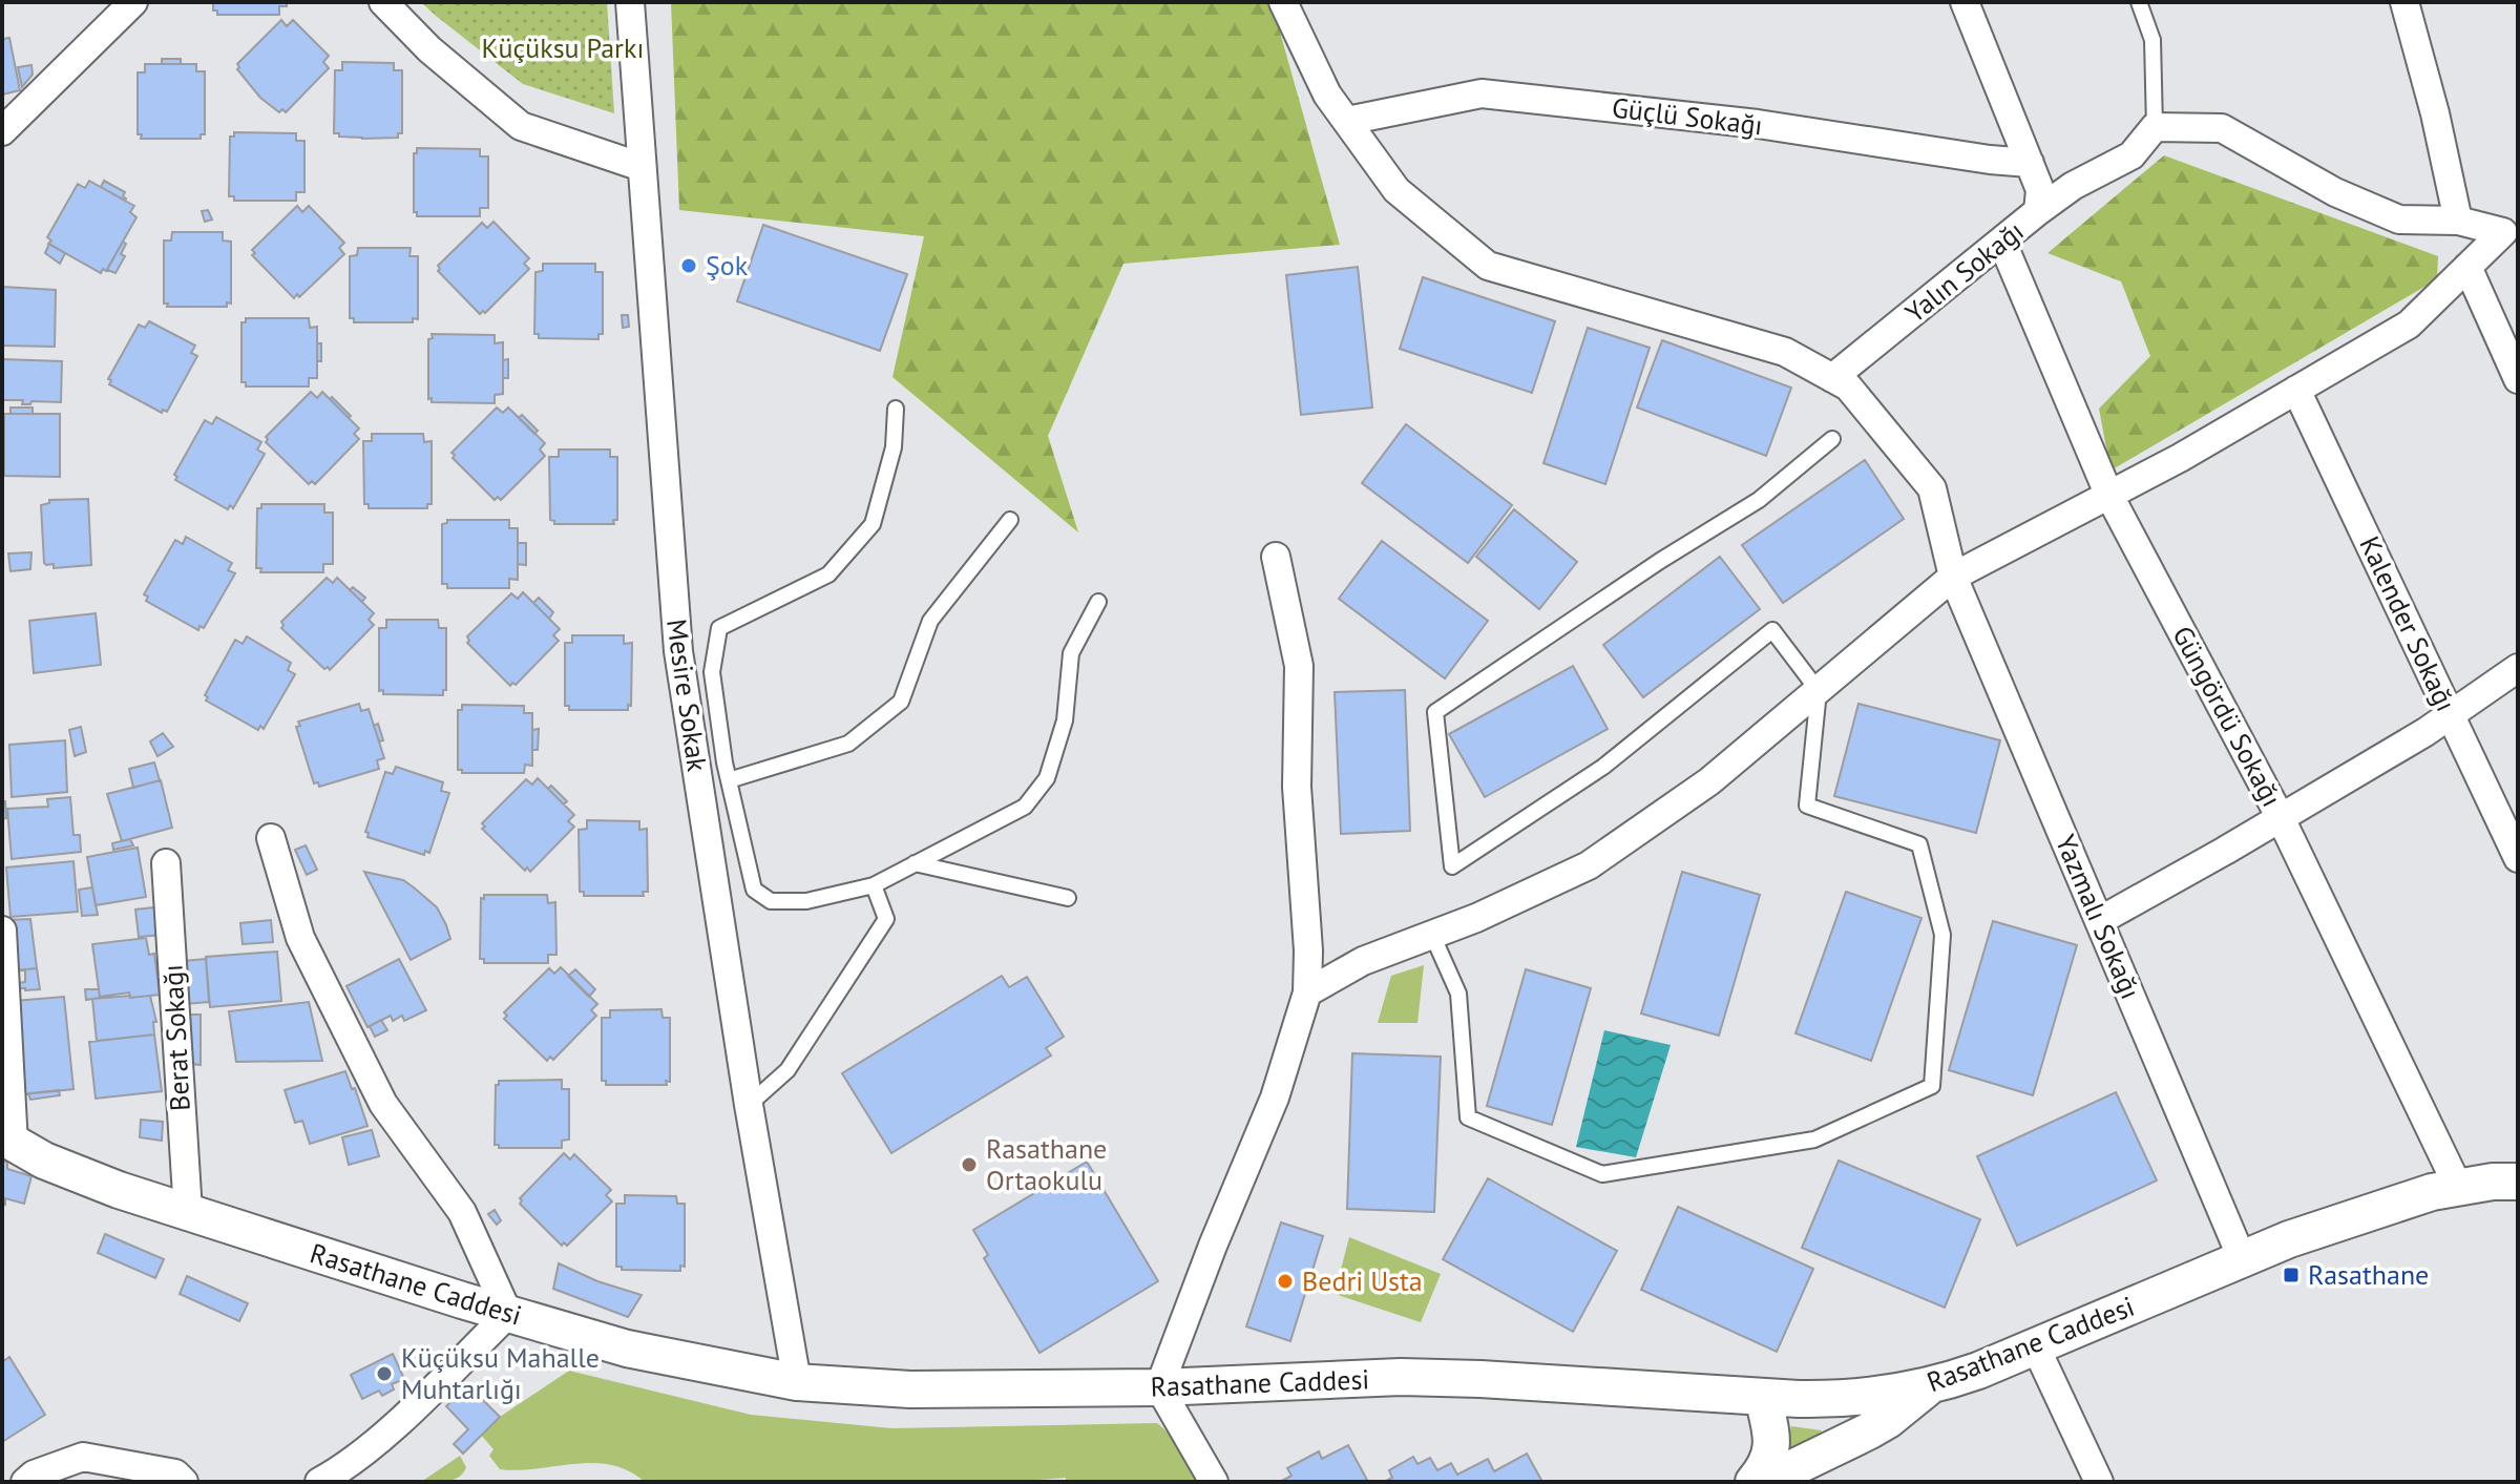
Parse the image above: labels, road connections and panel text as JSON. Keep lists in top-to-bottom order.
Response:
{
  "streets": {
    "street": [
      "Güçlü Sokağı",
      "Yalın Sokağı",
      "Kalender Sokağı",
      "Mesire Sokak",
      "Güngördü Sokağı",
      "Yazmalı Sokağı",
      "Berat Sokağı",
      "Rasathane Caddesi"
    ]
  },
  "crossings": [
    ["Güçlü Sokağı", "Yalın Sokağı"],
    ["Güçlü Sokağı", "Yazmalı Sokağı"],
    ["Yalın Sokağı", "Güngördü Sokağı"],
    ["Yalın Sokağı", "Yazmalı Sokağı"],
    ["Mesire Sokak", "Rasathane Caddesi"],
    ["Güngördü Sokağı", "Rasathane Caddesi"],
    ["Yazmalı Sokağı", "Rasathane Caddesi"],
    ["Berat Sokağı", "Rasathane Caddesi"]
  ],
  "parks": ["Küçüksu Parkı"],
  "places": {
    "other": [
      "Şok",
      "Rasathane Ortaokulu",
      "Bedri Usta",
      "Küçüksu Mahalle Muhtarlığı"
    ],
    "transit": ["Rasathane"]
  }
}
